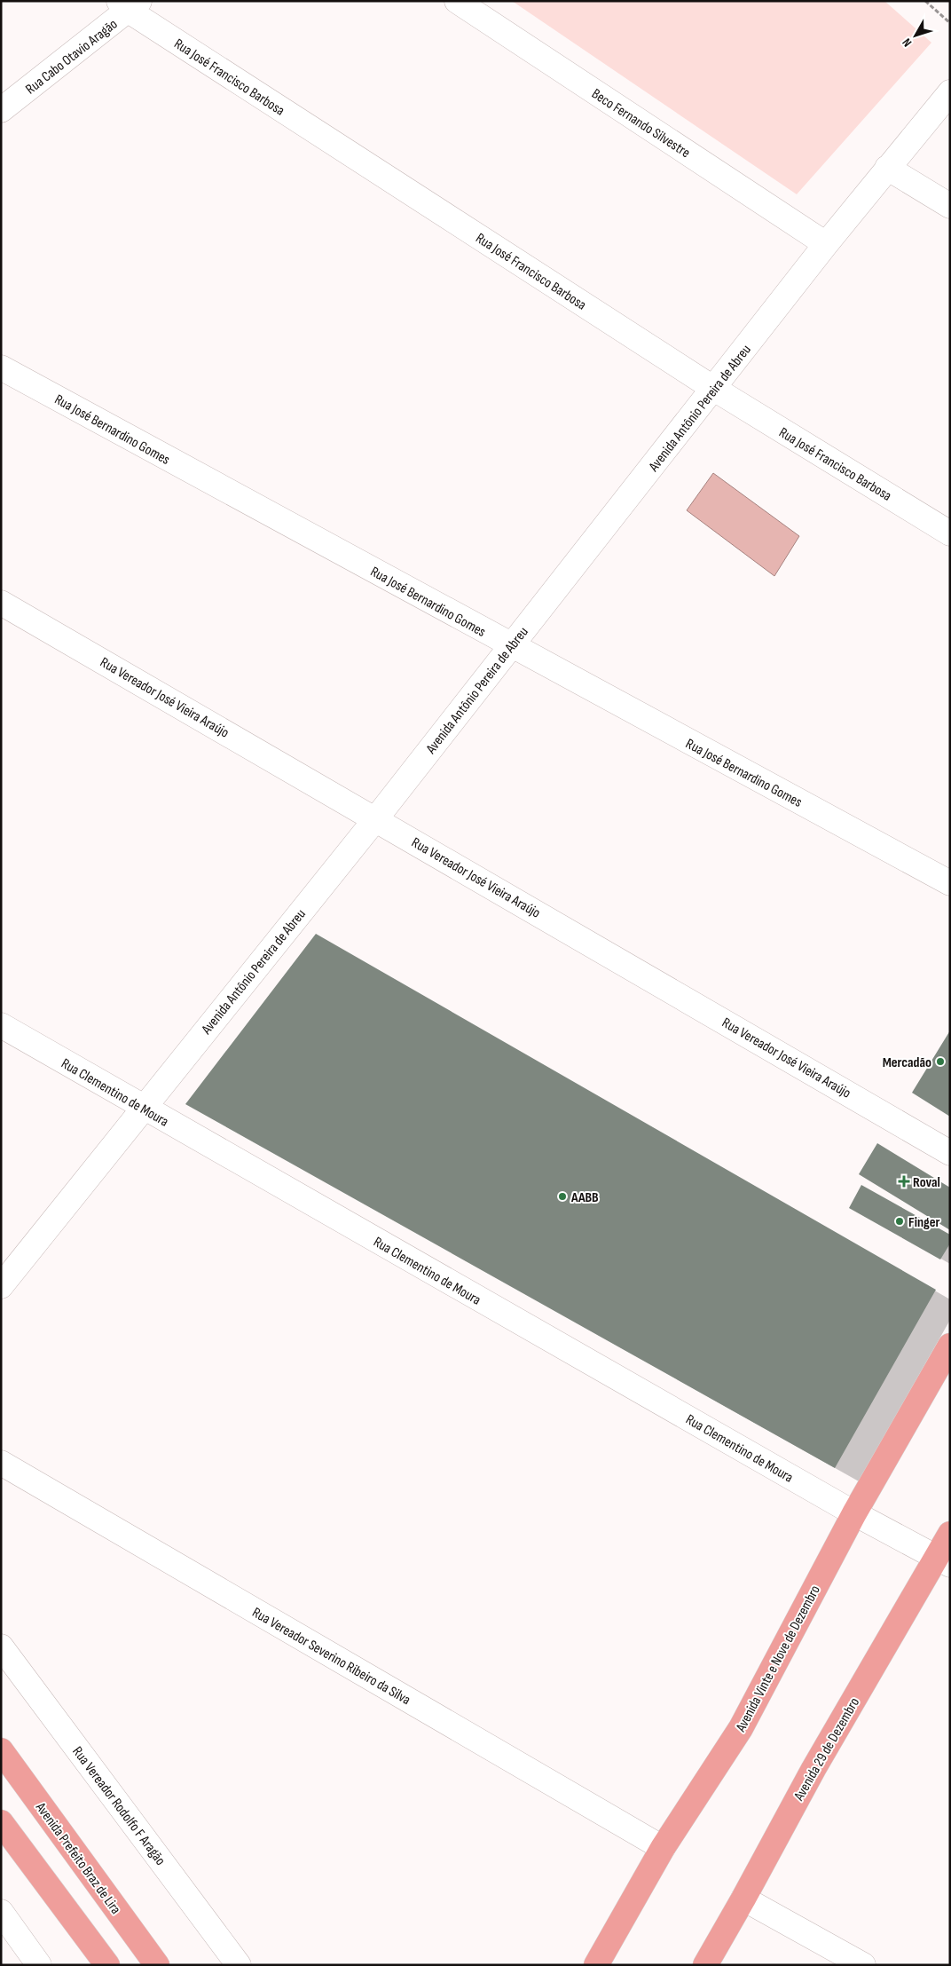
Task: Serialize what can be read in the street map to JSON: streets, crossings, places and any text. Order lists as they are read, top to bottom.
{
  "streets": {
    "main road": ["Avenida Vinte e Nove de Dezembro", "Avenida 29 de Dezembro", "Avenida Prefeito Braz de Lira"],
    "street": [
      "Rua Cabo Otavio Aragão",
      "Rua José Francisco Barbosa",
      "Beco Fernando Silvestre",
      "Avenida Antônio Pereira de Abreu",
      "Rua José Bernardino Gomes",
      "Rua Vereador José Vieira Araújo",
      "Rua Clementino de Moura",
      "Rua Vereador Severino Ribeiro da Silva",
      "Rua Vereador Rodolfo F Aragão"
    ]
  },
  "crossings": [
    ["Rua Cabo Otavio Aragão", "Rua José Francisco Barbosa"],
    ["Rua José Francisco Barbosa", "Avenida Antônio Pereira de Abreu"],
    ["Beco Fernando Silvestre", "Avenida Antônio Pereira de Abreu"],
    ["Avenida Antônio Pereira de Abreu", "Rua José Bernardino Gomes"],
    ["Avenida Antônio Pereira de Abreu", "Rua Vereador José Vieira Araújo"],
    ["Avenida Antônio Pereira de Abreu", "Rua Clementino de Moura"],
    ["Rua Clementino de Moura", "Avenida Vinte e Nove de Dezembro"],
    ["Rua Clementino de Moura", "Avenida 29 de Dezembro"],
    ["Rua Vereador Severino Ribeiro da Silva", "Avenida Vinte e Nove de Dezembro"]
  ],
  "places": {
    "other": ["Mercadão", "AABB", "Finger"],
    "health": ["Roval"]
  },
  "north": "bottom left"
}
